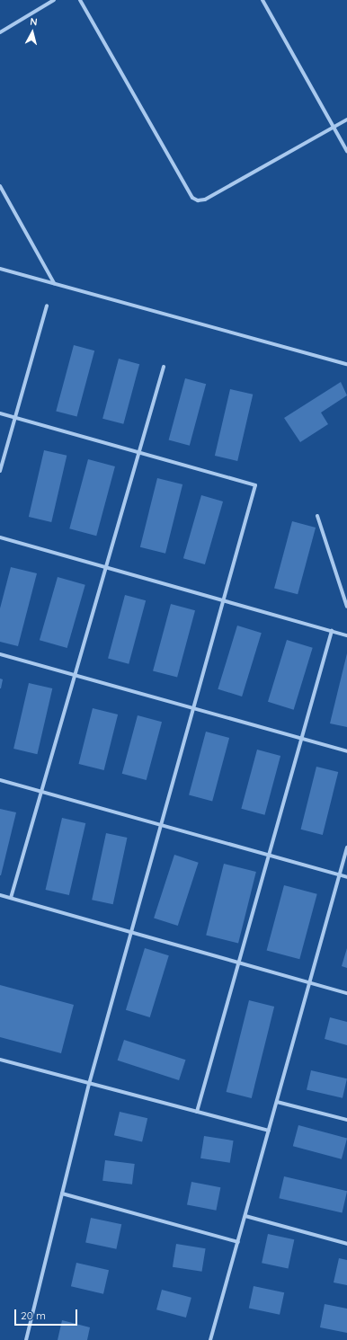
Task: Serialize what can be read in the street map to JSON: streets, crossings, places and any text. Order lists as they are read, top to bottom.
{
  "scale_bar": "20 m",
  "north": "top"
}
